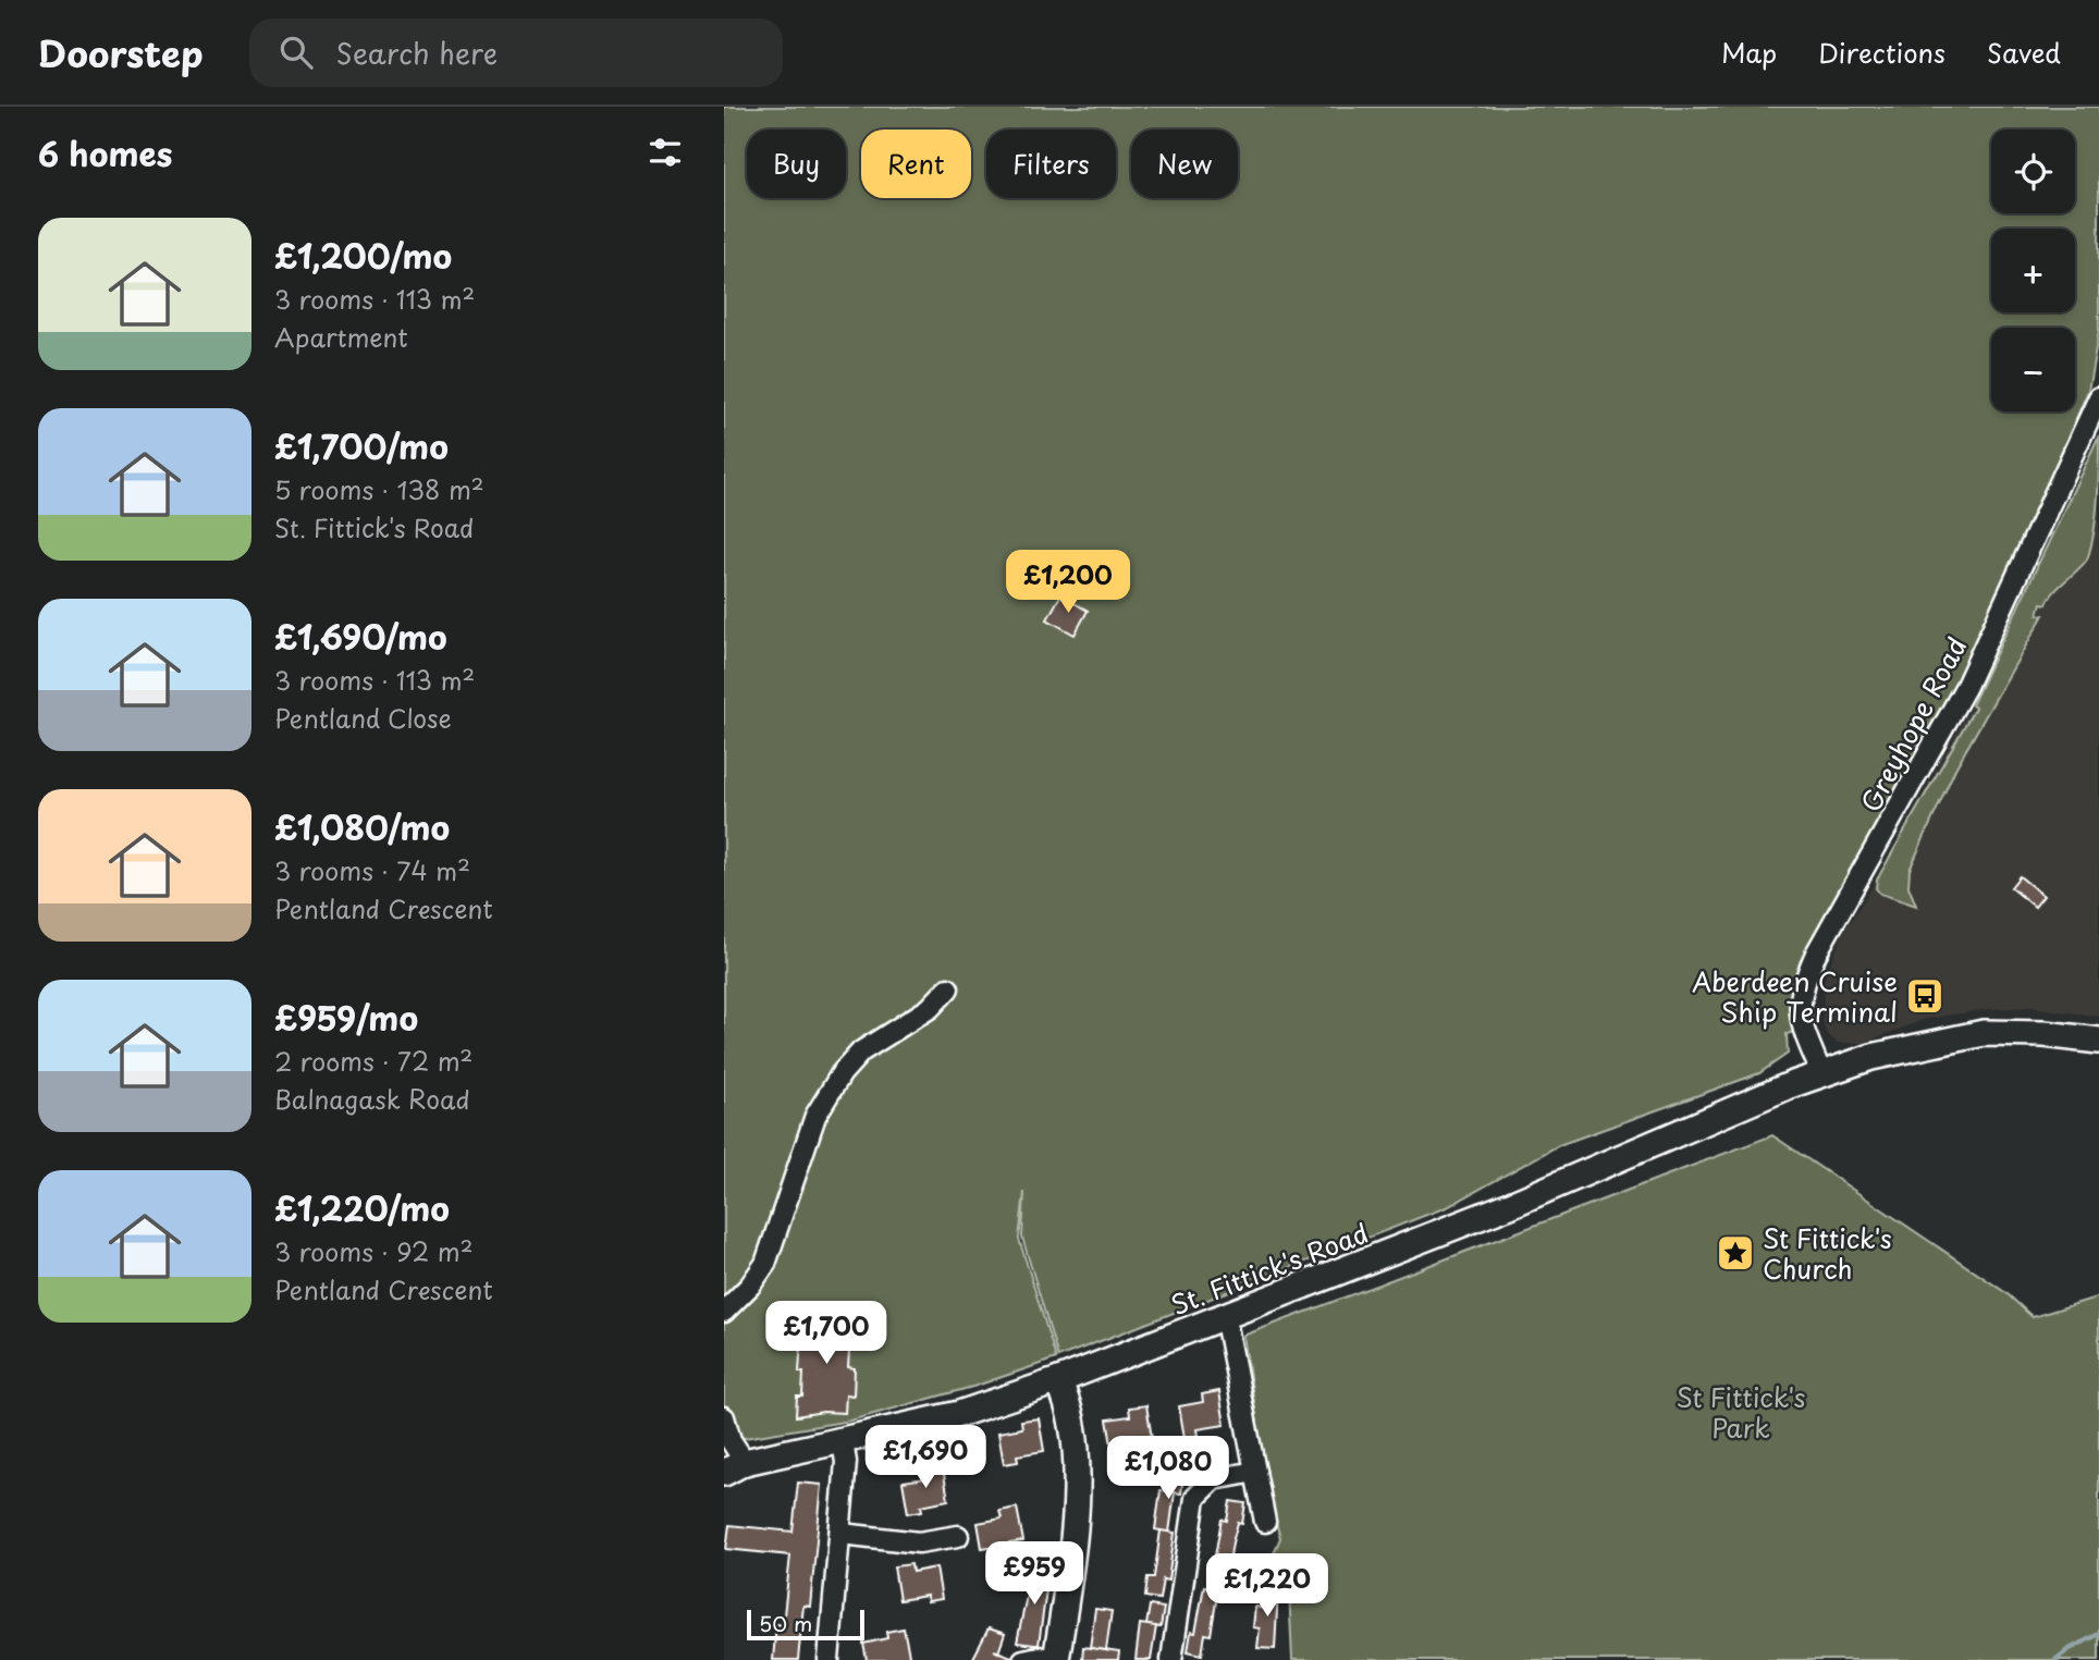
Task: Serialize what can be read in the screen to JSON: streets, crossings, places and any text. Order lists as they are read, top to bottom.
{
  "streets": {
    "street": ["Greyhope Road", "St. Fittick's Road"]
  },
  "crossings": [
    ["Greyhope Road", "St. Fittick's Road"]
  ],
  "parks": ["St Fittick's Park"],
  "places": {
    "bus stop": ["Aberdeen Cruise Ship Terminal"],
    "place": ["St Fittick's Church"]
  },
  "scale_bar": "50 m",
  "page": {
    "header": "Doorstep",
    "search": "Search here",
    "nav": ["Map", "Directions", "Saved"],
    "heading": "6 homes",
    "map_buttons": ["+", "−"],
    "chip": [
      "Buy",
      "Rent",
      "Filters",
      "New"
    ],
    "list": [
      {
        "name": "£1,200/mo",
        "note": "3 rooms · 113 m² · Apartment"
      },
      {
        "name": "£1,700/mo",
        "note": "5 rooms · 138 m² · St. Fittick's Road"
      },
      {
        "name": "£1,690/mo",
        "note": "3 rooms · 113 m² · Pentland Close"
      },
      {
        "name": "£1,080/mo",
        "note": "3 rooms · 74 m² · Pentland Crescent"
      },
      {
        "name": "£959/mo",
        "note": "2 rooms · 72 m² · Balnagask Road"
      },
      {
        "name": "£1,220/mo",
        "note": "3 rooms · 92 m² · Pentland Crescent"
      }
    ],
    "price": [
      "£1,200",
      "£1,700",
      "£1,690",
      "£1,080",
      "£959",
      "£1,220"
    ],
    "scale": "50 m"
  }
}
